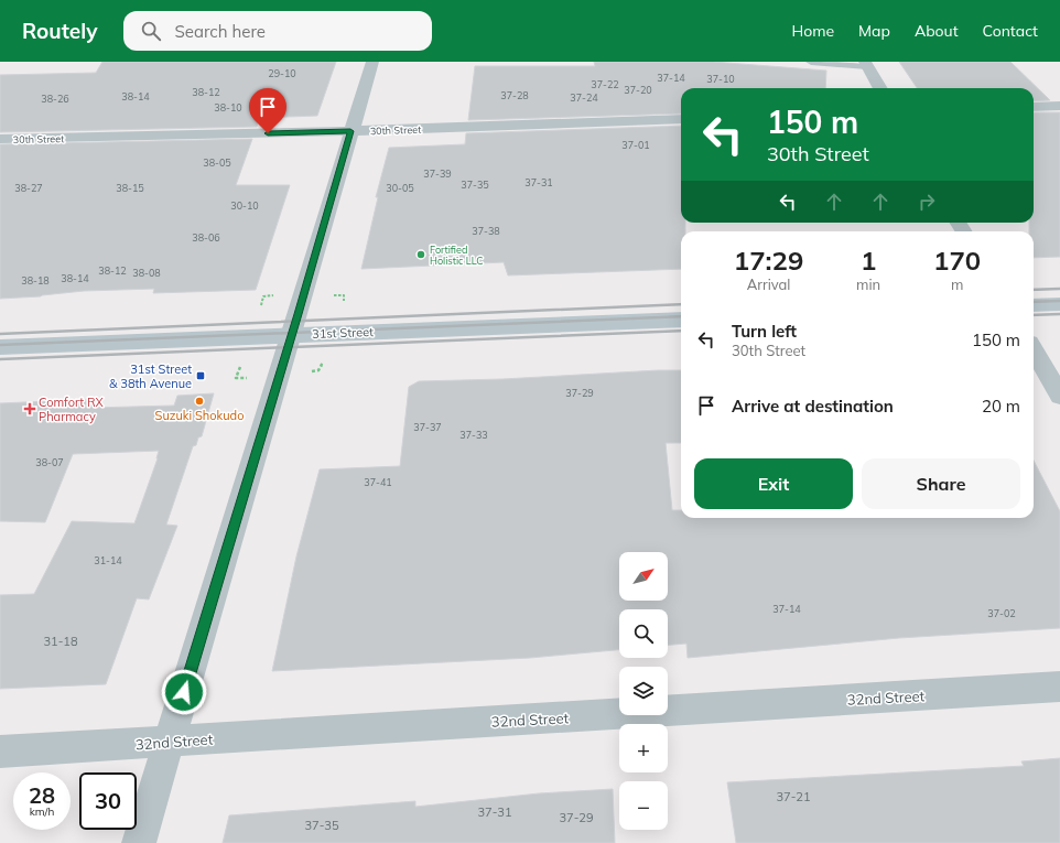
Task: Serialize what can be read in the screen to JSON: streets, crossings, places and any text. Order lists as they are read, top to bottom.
{
  "streets": {
    "main road": ["31st Street"],
    "street": ["30th Street", "32nd Street"]
  },
  "places": {
    "other": ["Fortified Holistic LLC", "Suzuki Shokudo"],
    "transit": ["31st Street & 38th Avenue"],
    "health": ["Comfort RX Pharmacy"]
  },
  "house_numbers": [
    "29-10",
    "37-14",
    "37-10",
    "37-22",
    "37-20",
    "38-12",
    "37-28",
    "38-14",
    "37-24",
    "38-26",
    "38-10",
    "37-01",
    "38-05",
    "37-39",
    "37-31",
    "37-35",
    "38-27",
    "38-15",
    "30-05",
    "30-10",
    "37-38",
    "38-06",
    "38-12",
    "38-08",
    "38-14",
    "38-18",
    "37-29",
    "37-37",
    "37-33",
    "38-07",
    "37-41",
    "31-14",
    "37-14",
    "37-02",
    "31-18",
    "37-21",
    "37-31",
    "37-29",
    "37-35"
  ],
  "north": "top right",
  "page": {
    "header": "Routely",
    "search": "Search here",
    "nav": [
      "Home",
      "Map",
      "About",
      "Contact"
    ],
    "turn": ["150 m", "30th Street"],
    "eta": [
      "17:29",
      "Arrival",
      "1",
      "min",
      "170",
      "m"
    ],
    "list": [
      {
        "name": "Turn left",
        "note": "30th Street",
        "value": "150 m"
      },
      {
        "name": "Arrive at destination",
        "value": "20 m"
      }
    ],
    "buttons": ["Exit", "Share"],
    "map_buttons": ["+", "−"],
    "speed": "28 km/h",
    "limit": "30"
  }
}
